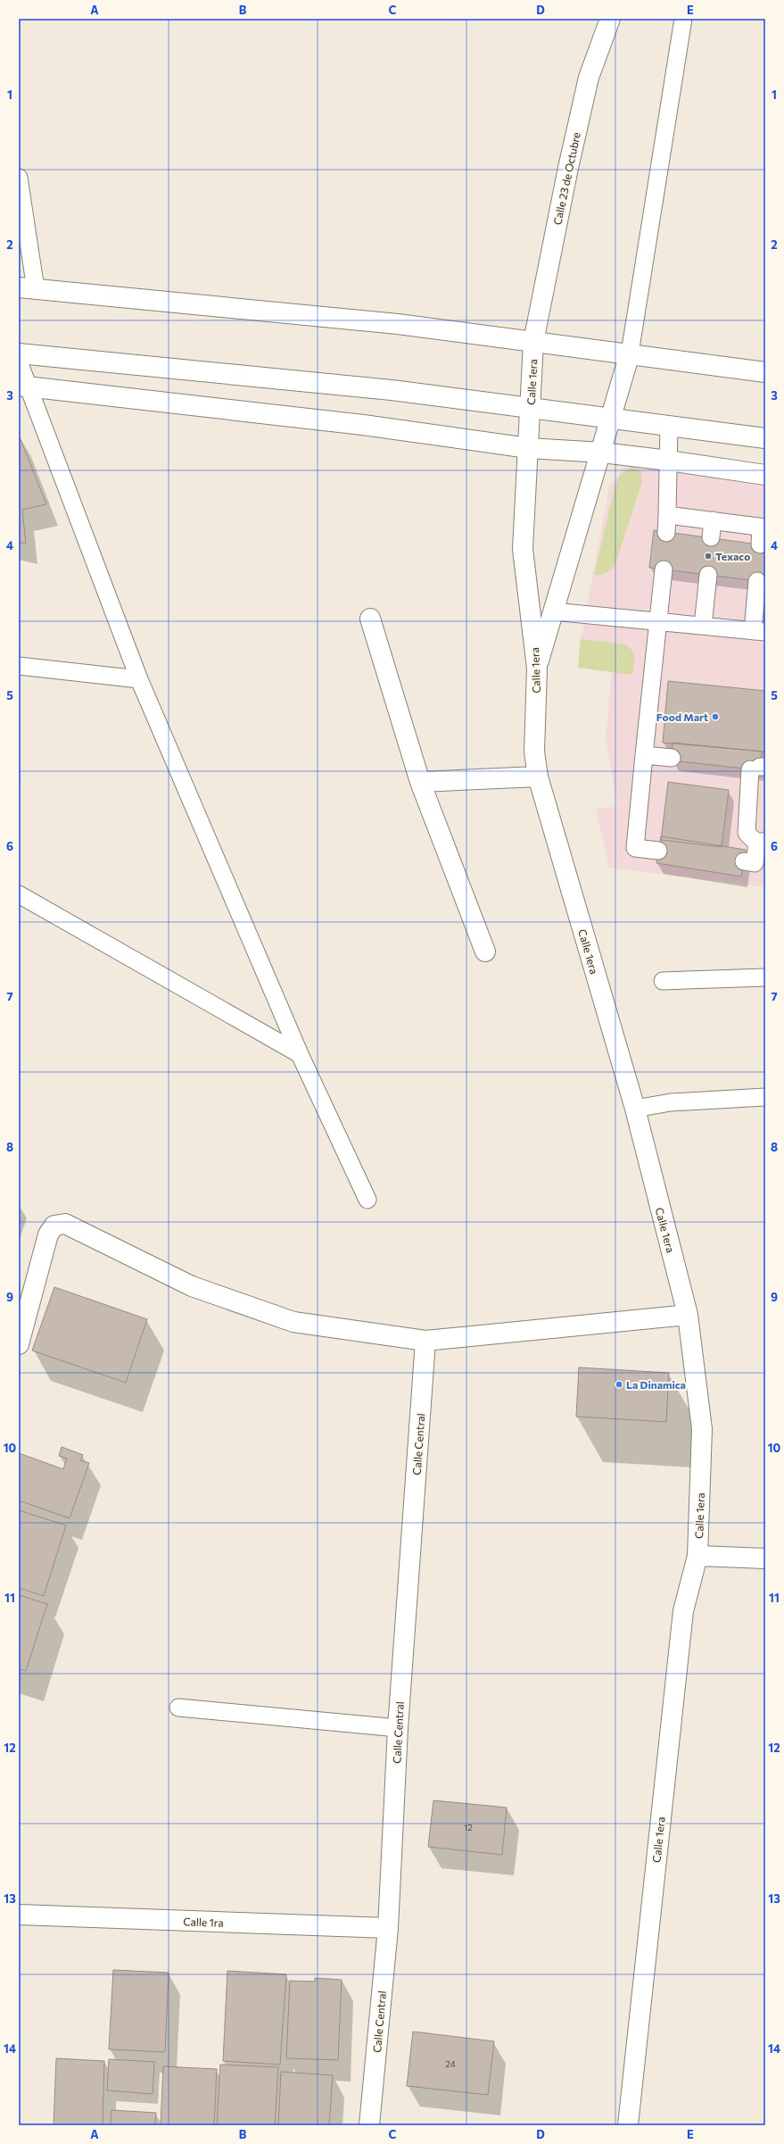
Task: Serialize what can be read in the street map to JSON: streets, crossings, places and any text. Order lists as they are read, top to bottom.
{
  "streets": {
    "street": [
      "Calle 23 de Octubre",
      "Calle 1era",
      "Calle Central",
      "Calle 1ra"
    ]
  },
  "crossings": [
    ["Calle 23 de Octubre", "Calle 1era"],
    ["Calle Central", "Calle 1ra"]
  ],
  "places": ["Texaco", "Food Mart", "La Dinamica"],
  "house_numbers": ["12", "24"],
  "grid": {
    "columns": [
      "A",
      "B",
      "C",
      "D",
      "E"
    ],
    "rows": [
      "1",
      "2",
      "3",
      "4",
      "5",
      "6",
      "7",
      "8",
      "9",
      "10",
      "11",
      "12",
      "13",
      "14"
    ]
  }
}
